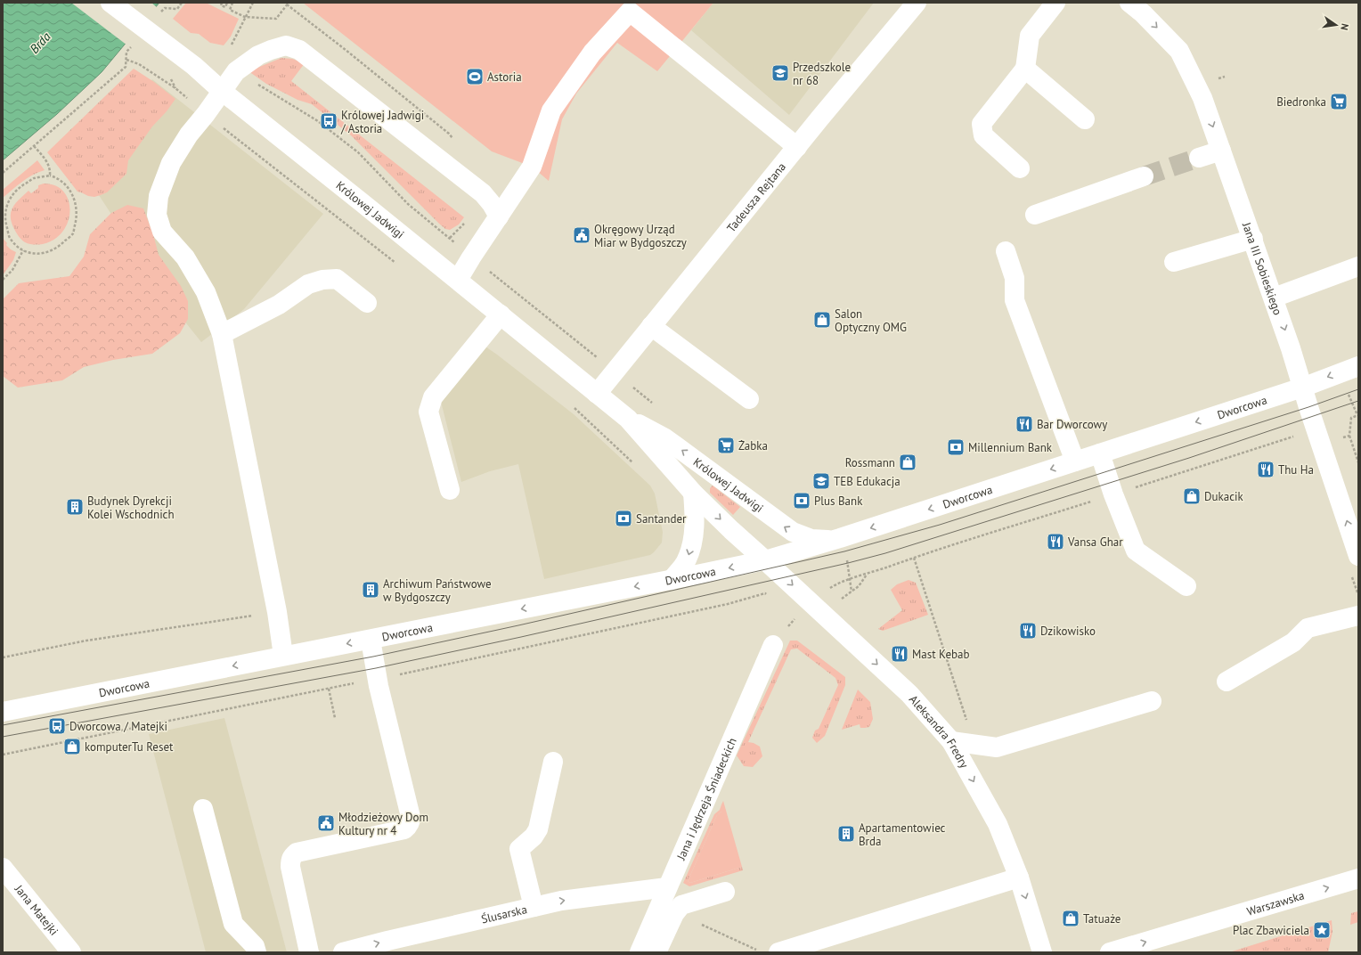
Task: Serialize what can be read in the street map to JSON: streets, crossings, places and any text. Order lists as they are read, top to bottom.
{
  "streets": {
    "street": [
      "Tadeusza Rejtana",
      "Królowej Jadwigi",
      "Jana III Sobieskiego",
      "Dworcowa",
      "Aleksandra Fredry",
      "Jana i Jędrzeja Śniadeckich",
      "Warszawska",
      "Jana Matejki",
      "Ślusarska"
    ]
  },
  "crossings": [
    ["Tadeusza Rejtana", "Królowej Jadwigi"],
    ["Królowej Jadwigi", "Dworcowa"],
    ["Królowej Jadwigi", "Aleksandra Fredry"],
    ["Jana III Sobieskiego", "Dworcowa"],
    ["Dworcowa", "Aleksandra Fredry"],
    ["Jana i Jędrzeja Śniadeckich", "Ślusarska"]
  ],
  "one_way": [
    "Dworcowa",
    "Aleksandra Fredry",
    "Warszawska",
    "Ślusarska"
  ],
  "water": ["Brda"],
  "places": {
    "school or university": ["Przedszkole nr 68", "TEB Edukacja"],
    "sports": ["Astoria"],
    "supermarket": ["Biedronka", "Żabka"],
    "bus stop": ["Królowej Jadwigi / Astoria", "Dworcowa / Matejki"],
    "public building": ["Okręgowy Urząd Miar w Bydgoszczy", "Młodzieżowy Dom Kultury nr 4"],
    "shop": [
      "Salon Optyczny OMG",
      "Rossmann",
      "Dukacik",
      "komputerTu Reset",
      "Tatuaże"
    ],
    "restaurant": [
      "Bar Dworcowy",
      "Thu Ha",
      "Vansa Ghar",
      "Dzikowisko",
      "Mast Kebab"
    ],
    "bank": ["Millennium Bank", "Plus Bank", "Santander"],
    "building": ["Budynek Dyrekcji Kolei Wschodnich", "Archiwum Państwowe w Bydgoszczy", "Apartamentowiec Brda"],
    "place": ["Plac Zbawiciela"]
  },
  "north": "right"
}
